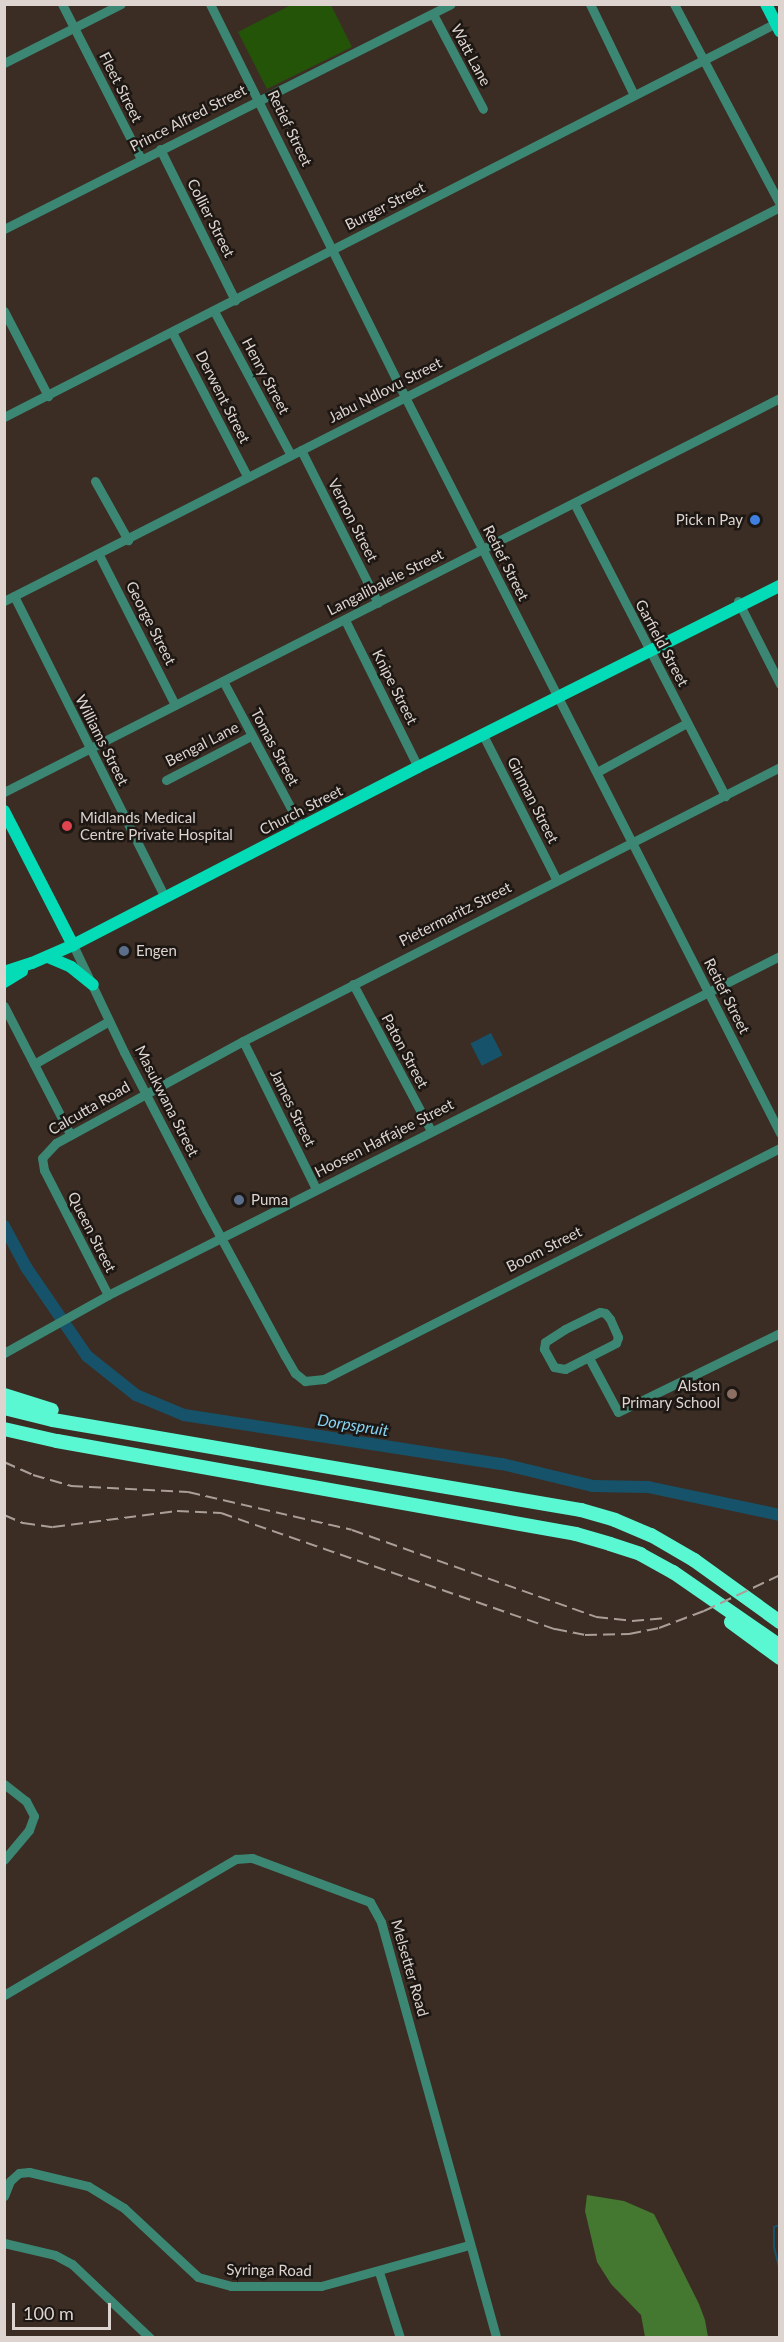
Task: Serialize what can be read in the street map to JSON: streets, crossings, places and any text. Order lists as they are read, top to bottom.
{
  "streets": {
    "main road": ["Church Street", "Masukwana Street"],
    "street": [
      "Watt Lane",
      "Fleet Street",
      "Prince Alfred Street",
      "Retief Street",
      "Burger Street",
      "Collier Street",
      "Henry Street",
      "Jabu Ndlovu Street",
      "Derwent Street",
      "Vernon Street",
      "Langalibalele Street",
      "George Street",
      "Garfield Street",
      "Knipe Street",
      "Williams Street",
      "Bengal Lane",
      "Tomas Street",
      "Ginman Street",
      "Pietermaritz Street",
      "Paton Street",
      "Calcutta Road",
      "James Street",
      "Hoosen Haffajee Street",
      "Queen Street",
      "Boom Street",
      "Melsetter Road",
      "Syringa Road"
    ]
  },
  "crossings": [
    ["Watt Lane", "Prince Alfred Street"],
    ["Fleet Street", "Prince Alfred Street"],
    ["Prince Alfred Street", "Retief Street"],
    ["Prince Alfred Street", "Collier Street"],
    ["Retief Street", "Burger Street"],
    ["Retief Street", "Jabu Ndlovu Street"],
    ["Retief Street", "Langalibalele Street"],
    ["Retief Street", "Church Street"],
    ["Retief Street", "Pietermaritz Street"],
    ["Retief Street", "Hoosen Haffajee Street"],
    ["Burger Street", "Collier Street"],
    ["Burger Street", "Henry Street"],
    ["Burger Street", "Derwent Street"],
    ["Henry Street", "Jabu Ndlovu Street"],
    ["Jabu Ndlovu Street", "Derwent Street"],
    ["Jabu Ndlovu Street", "Vernon Street"],
    ["Jabu Ndlovu Street", "George Street"],
    ["Jabu Ndlovu Street", "Williams Street"],
    ["Vernon Street", "Langalibalele Street"],
    ["Langalibalele Street", "George Street"],
    ["Langalibalele Street", "Garfield Street"],
    ["Langalibalele Street", "Knipe Street"],
    ["Langalibalele Street", "Williams Street"],
    ["Langalibalele Street", "Tomas Street"],
    ["Garfield Street", "Church Street"],
    ["Garfield Street", "Pietermaritz Street"],
    ["Knipe Street", "Church Street"],
    ["Williams Street", "Church Street"],
    ["Bengal Lane", "Tomas Street"],
    ["Tomas Street", "Church Street"],
    ["Ginman Street", "Church Street"],
    ["Ginman Street", "Pietermaritz Street"],
    ["Church Street", "Masukwana Street"],
    ["Pietermaritz Street", "Paton Street"],
    ["Pietermaritz Street", "Masukwana Street"],
    ["Pietermaritz Street", "Calcutta Road"],
    ["Pietermaritz Street", "James Street"],
    ["Paton Street", "Hoosen Haffajee Street"],
    ["Masukwana Street", "Calcutta Road"],
    ["Masukwana Street", "Hoosen Haffajee Street"],
    ["Masukwana Street", "Boom Street"],
    ["Calcutta Road", "Queen Street"],
    ["James Street", "Hoosen Haffajee Street"],
    ["Hoosen Haffajee Street", "Queen Street"],
    ["Melsetter Road", "Syringa Road"]
  ],
  "water": ["Dorpspruit"],
  "places": [
    "Pick n Pay",
    "Midlands Medical Centre Private Hospital",
    "Engen",
    "Puma",
    "Alston Primary School"
  ],
  "scale_bar": "100 m"
}
